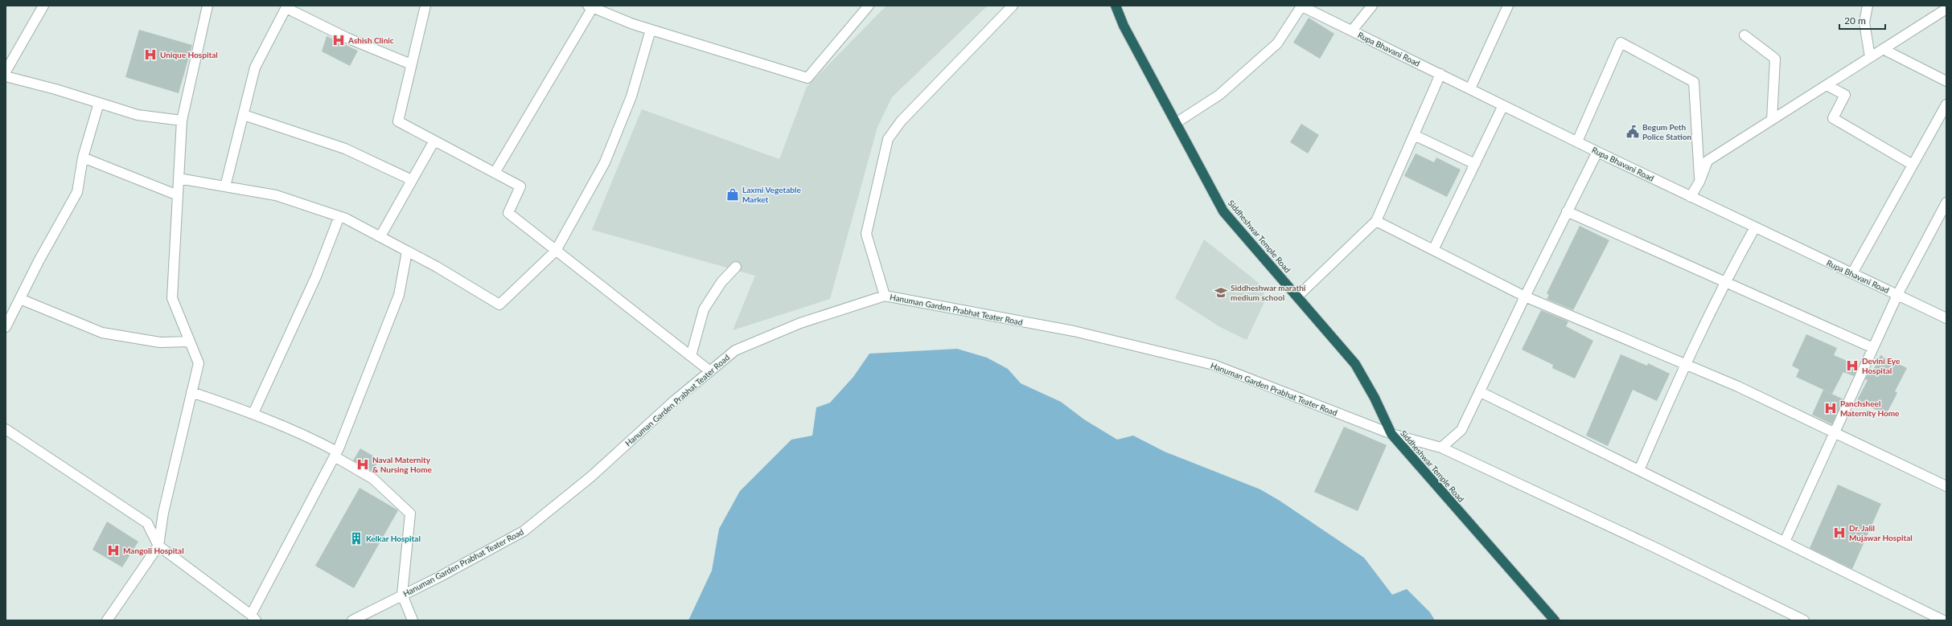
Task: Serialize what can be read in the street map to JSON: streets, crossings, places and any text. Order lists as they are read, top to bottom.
{
  "streets": {
    "highway": ["Siddheshwar Temple Road"],
    "street": ["Rupa Bhavani Road", "Hanuman Garden Prabhat Teater Road"]
  },
  "crossings": [
    ["Siddheshwar Temple Road", "Hanuman Garden Prabhat Teater Road"]
  ],
  "places": {
    "hospital": [
      "Ashish Clinic",
      "Unique Hospital",
      "Devini Eye Hospital",
      "Panchsheel Maternity Home",
      "Naval Maternity & Nursing Home",
      "Dr. Jalil Mujawar Hospital",
      "Mangoli Hospital"
    ],
    "public building": ["Begum Peth Police Station"],
    "shop": ["Laxmi Vegetable Market"],
    "school or university": ["Siddheshwar marathi medium school"],
    "building": ["Kelkar Hospital"]
  },
  "scale_bar": "20 m"
}
